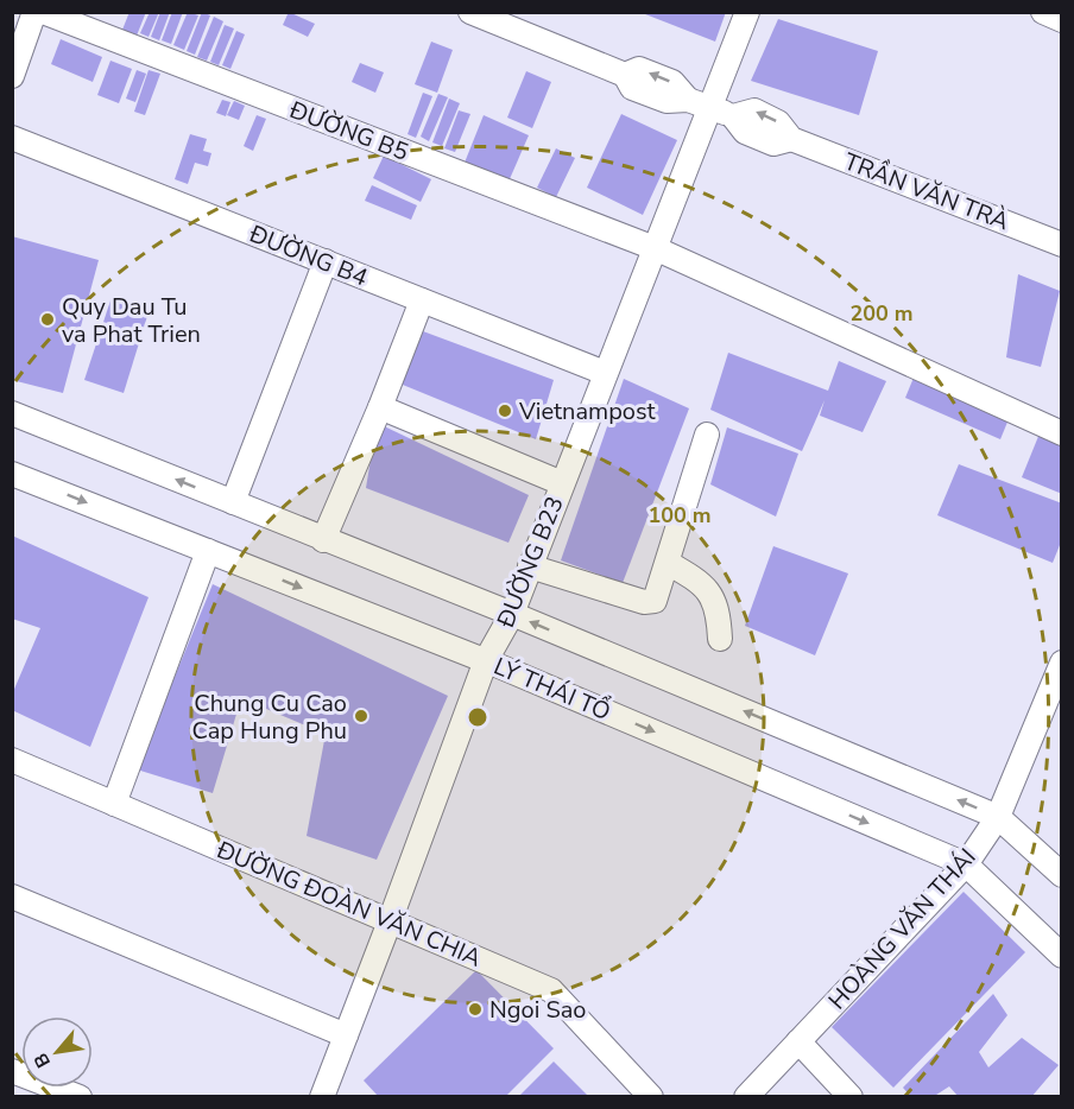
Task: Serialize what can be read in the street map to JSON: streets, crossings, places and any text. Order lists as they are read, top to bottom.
{
  "streets": {
    "street": [
      "ĐƯỜNG B5",
      "TRẦN VĂN TRÀ",
      "ĐƯỜNG B4",
      "ĐƯỜNG B23",
      "LÝ THÁI TỔ",
      "ĐƯỜNG ĐOÀN VĂN CHIA",
      "HOÀNG VĂN THÁI"
    ]
  },
  "crossings": [
    ["ĐƯỜNG B5", "ĐƯỜNG B23"],
    ["TRẦN VĂN TRÀ", "ĐƯỜNG B23"],
    ["ĐƯỜNG B4", "ĐƯỜNG B23"],
    ["ĐƯỜNG B23", "LÝ THÁI TỔ"],
    ["ĐƯỜNG B23", "ĐƯỜNG ĐOÀN VĂN CHIA"],
    ["LÝ THÁI TỔ", "HOÀNG VĂN THÁI"]
  ],
  "places": [
    "Quy Dau Tu va Phat Trien",
    "Vietnampost",
    "Chung Cu Cao Cap Hung Phu",
    "Ngoi Sao"
  ],
  "north": "bottom left",
  "rings": ["200 m", "100 m"]
}
